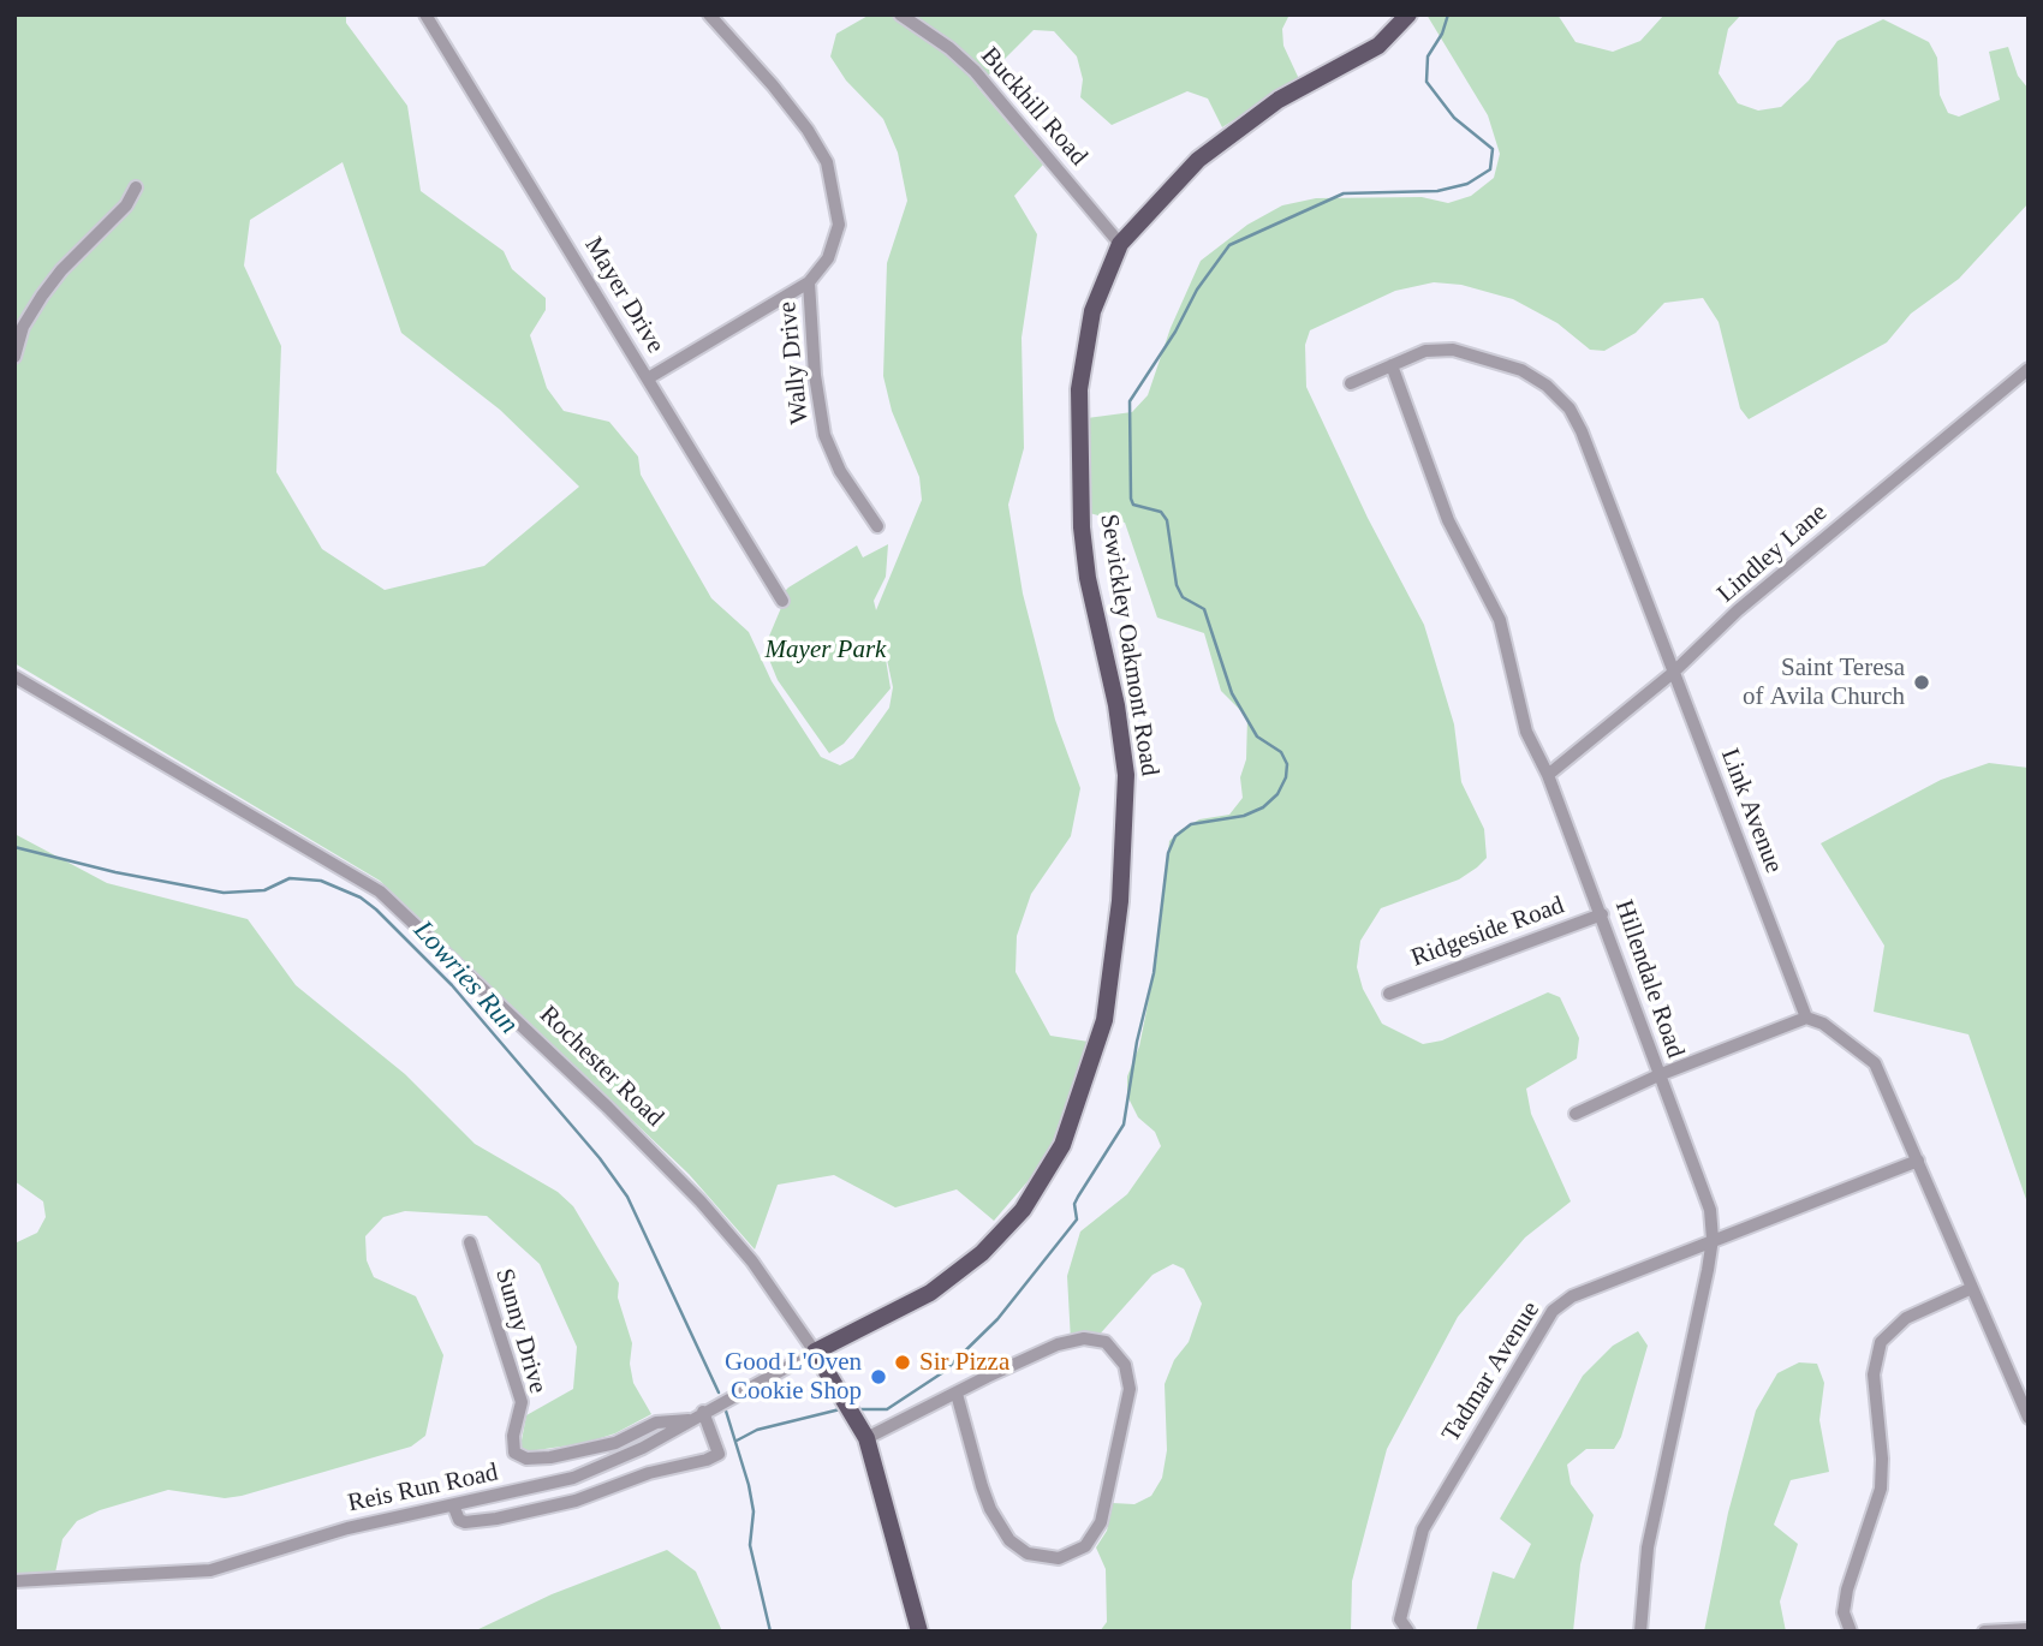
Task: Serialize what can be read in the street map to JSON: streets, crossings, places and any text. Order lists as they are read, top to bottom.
{
  "streets": {
    "main road": ["Sewickley Oakmont Road", "Rochester Road"],
    "street": [
      "Buckhill Road",
      "Mayer Drive",
      "Wally Drive",
      "Lindley Lane",
      "Link Avenue",
      "Ridgeside Road",
      "Hillendale Road",
      "Sunny Drive",
      "Tadmar Avenue",
      "Reis Run Road"
    ]
  },
  "crossings": [
    ["Buckhill Road", "Sewickley Oakmont Road"],
    ["Lindley Lane", "Link Avenue"],
    ["Lindley Lane", "Hillendale Road"],
    ["Sewickley Oakmont Road", "Rochester Road"],
    ["Sewickley Oakmont Road", "Reis Run Road"],
    ["Link Avenue", "Hillendale Road"],
    ["Ridgeside Road", "Hillendale Road"],
    ["Hillendale Road", "Tadmar Avenue"],
    ["Rochester Road", "Reis Run Road"],
    ["Sunny Drive", "Reis Run Road"]
  ],
  "water": ["Lowries Run"],
  "parks": ["Mayer Park"],
  "places": ["Saint Teresa of Avila Church", "Sir Pizza", "Good L'Oven Cookie Shop"]
}
